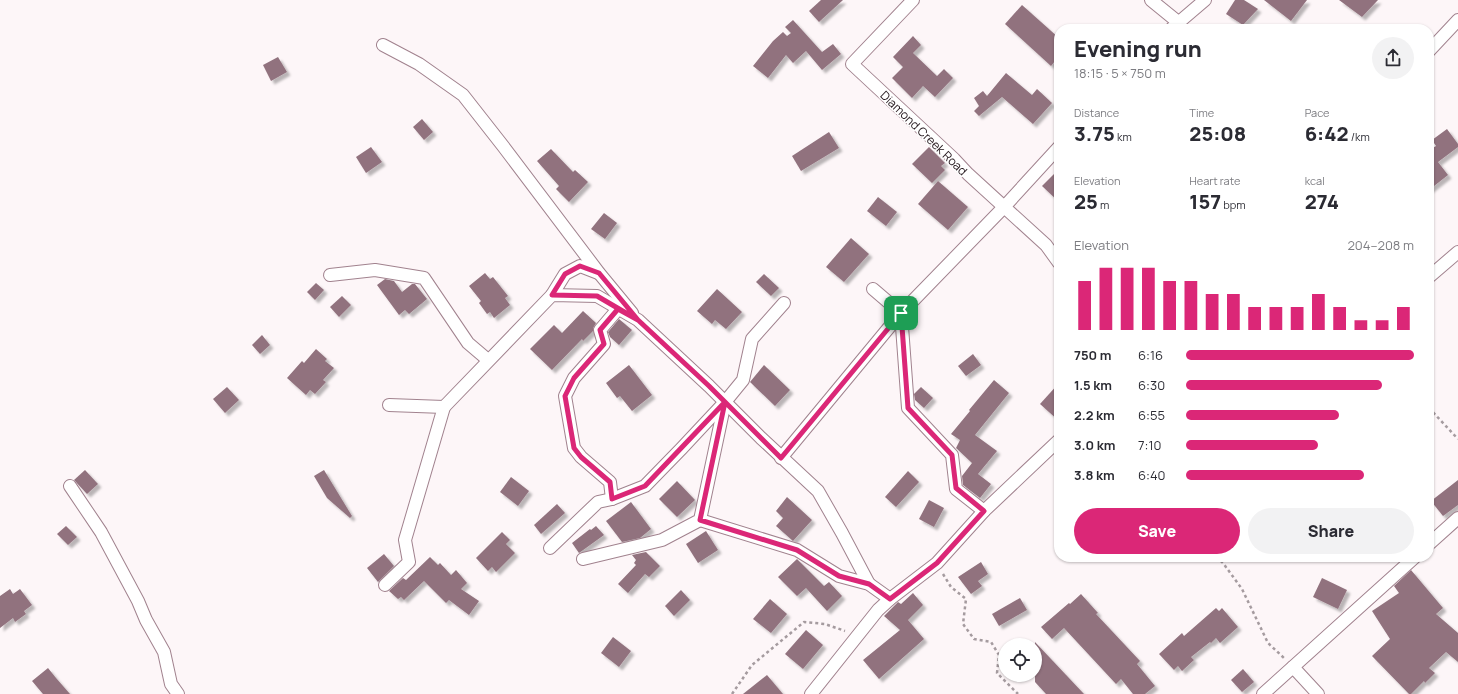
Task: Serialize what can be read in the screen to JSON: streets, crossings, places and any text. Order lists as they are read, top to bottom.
{
  "streets": {
    "street": ["Diamond Creek Road"]
  },
  "page": {
    "heading": ["Evening run", "18:15 · 5 × 750 m"],
    "stats": [
      ["Distance", "3.75 km"],
      ["Time", "25:08"],
      ["Pace", "6:42 /km"],
      ["Elevation", "25 m"],
      ["Heart rate", "157 bpm"],
      ["kcal", "274"]
    ],
    "chart": ["Elevation", "204–208 m"],
    "list": [
      {
        "name": "750 m",
        "note": "6:16"
      },
      {
        "name": "1.5 km",
        "note": "6:30"
      },
      {
        "name": "2.2 km",
        "note": "6:55"
      },
      {
        "name": "3.0 km",
        "note": "7:10"
      },
      {
        "name": "3.8 km",
        "note": "6:40"
      }
    ],
    "buttons": ["Save", "Share"]
  }
}
